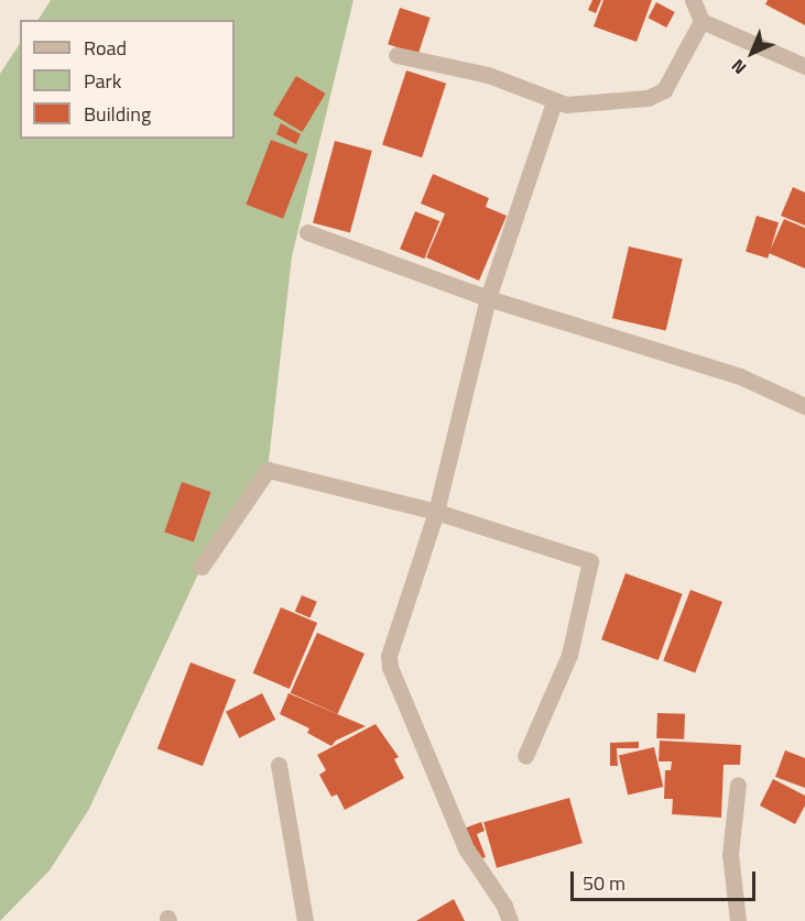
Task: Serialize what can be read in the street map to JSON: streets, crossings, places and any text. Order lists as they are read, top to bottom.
{
  "legend": ["Road", "Park", "Building"],
  "scale_bar": "50 m",
  "north": "bottom left"
}
